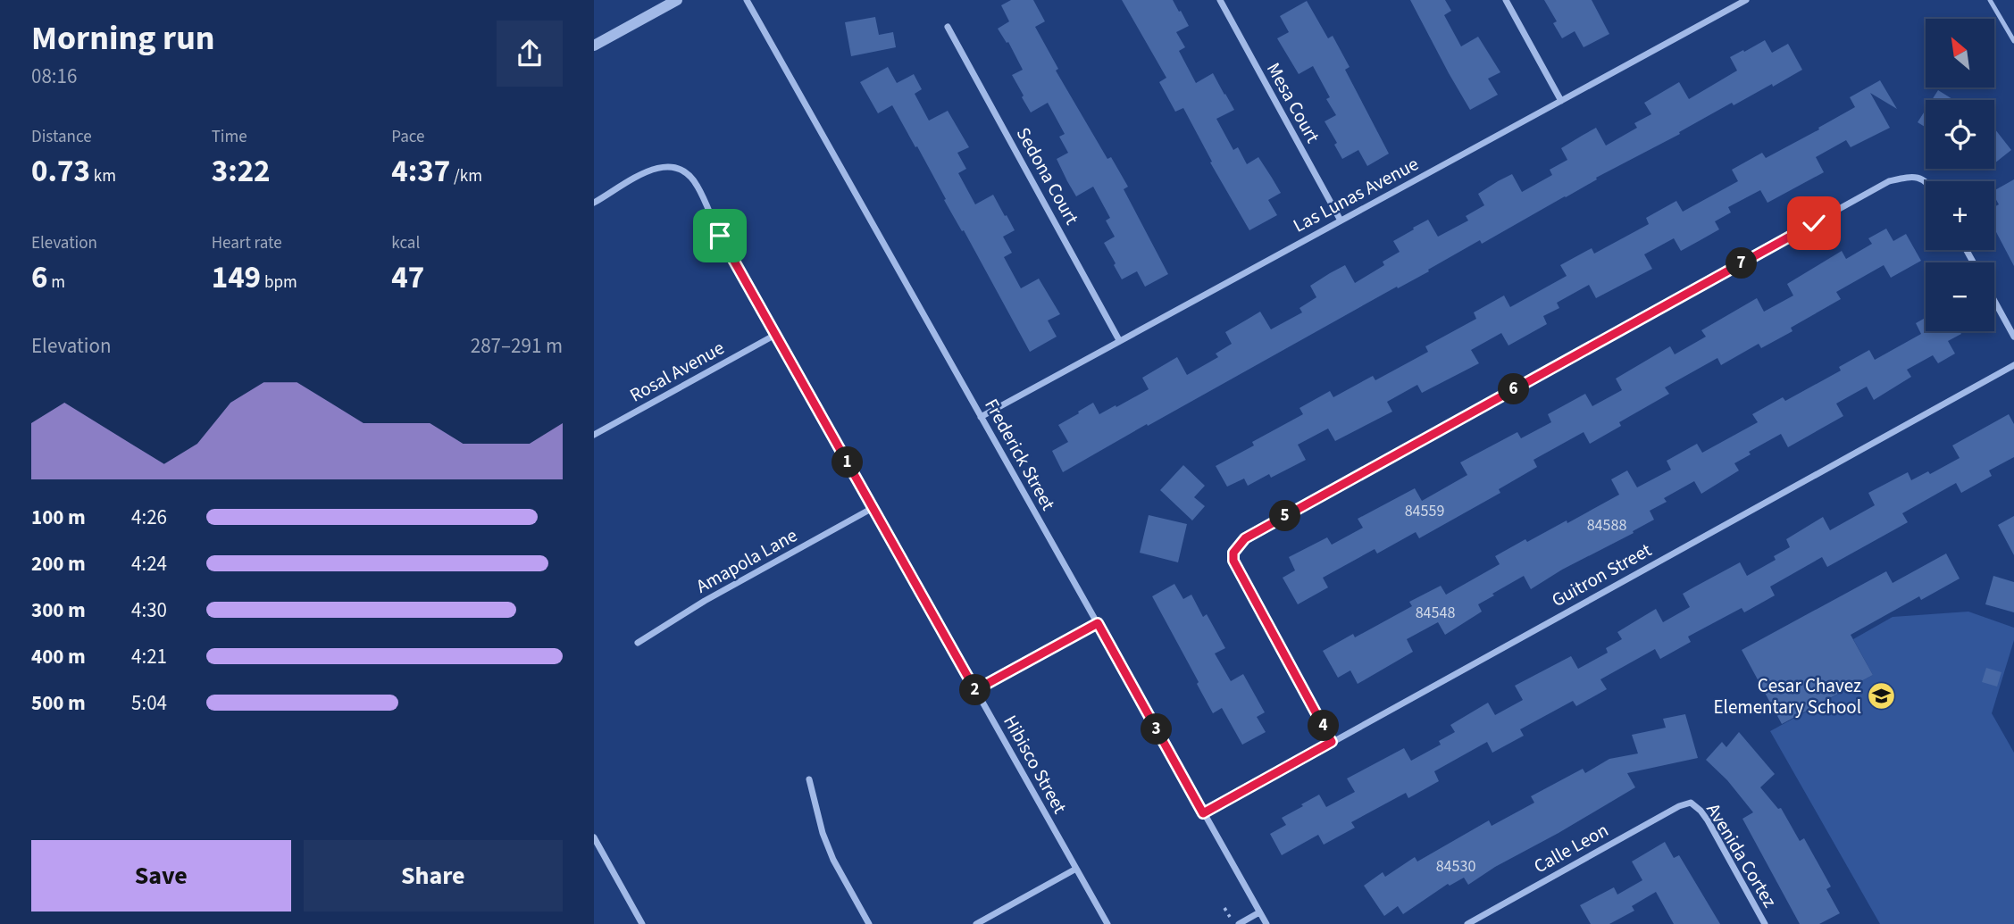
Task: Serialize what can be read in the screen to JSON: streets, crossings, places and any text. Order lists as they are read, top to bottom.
{
  "streets": {
    "street": [
      "Mesa Court",
      "Sedona Court",
      "Las Lunas Avenue",
      "Rosal Avenue",
      "Frederick Street",
      "Amapola Lane",
      "Guitron Street",
      "Hibisco Street",
      "Calle Leon",
      "Avenida Cortez"
    ]
  },
  "crossings": [
    ["Mesa Court", "Las Lunas Avenue"],
    ["Sedona Court", "Las Lunas Avenue"],
    ["Las Lunas Avenue", "Frederick Street"],
    ["Rosal Avenue", "Hibisco Street"],
    ["Frederick Street", "Guitron Street"],
    ["Amapola Lane", "Hibisco Street"],
    ["Calle Leon", "Avenida Cortez"]
  ],
  "places": {
    "school or university": ["Cesar Chavez Elementary School"]
  },
  "house_numbers": [
    "84559",
    "84588",
    "84548",
    "84530"
  ],
  "north": "top left",
  "page": {
    "heading": ["Morning run", "08:16"],
    "map_buttons": ["+", "−"],
    "stats": [
      ["Distance", "0.73 km"],
      ["Time", "3:22"],
      ["Pace", "4:37 /km"],
      ["Elevation", "6 m"],
      ["Heart rate", "149 bpm"],
      ["kcal", "47"]
    ],
    "pins": [
      "7",
      "6",
      "1",
      "5",
      "2",
      "4",
      "3"
    ],
    "chart": ["Elevation", "287–291 m"],
    "list": [
      {
        "name": "100 m",
        "note": "4:26"
      },
      {
        "name": "200 m",
        "note": "4:24"
      },
      {
        "name": "300 m",
        "note": "4:30"
      },
      {
        "name": "400 m",
        "note": "4:21"
      },
      {
        "name": "500 m",
        "note": "5:04"
      }
    ],
    "buttons": ["Save", "Share"]
  }
}
